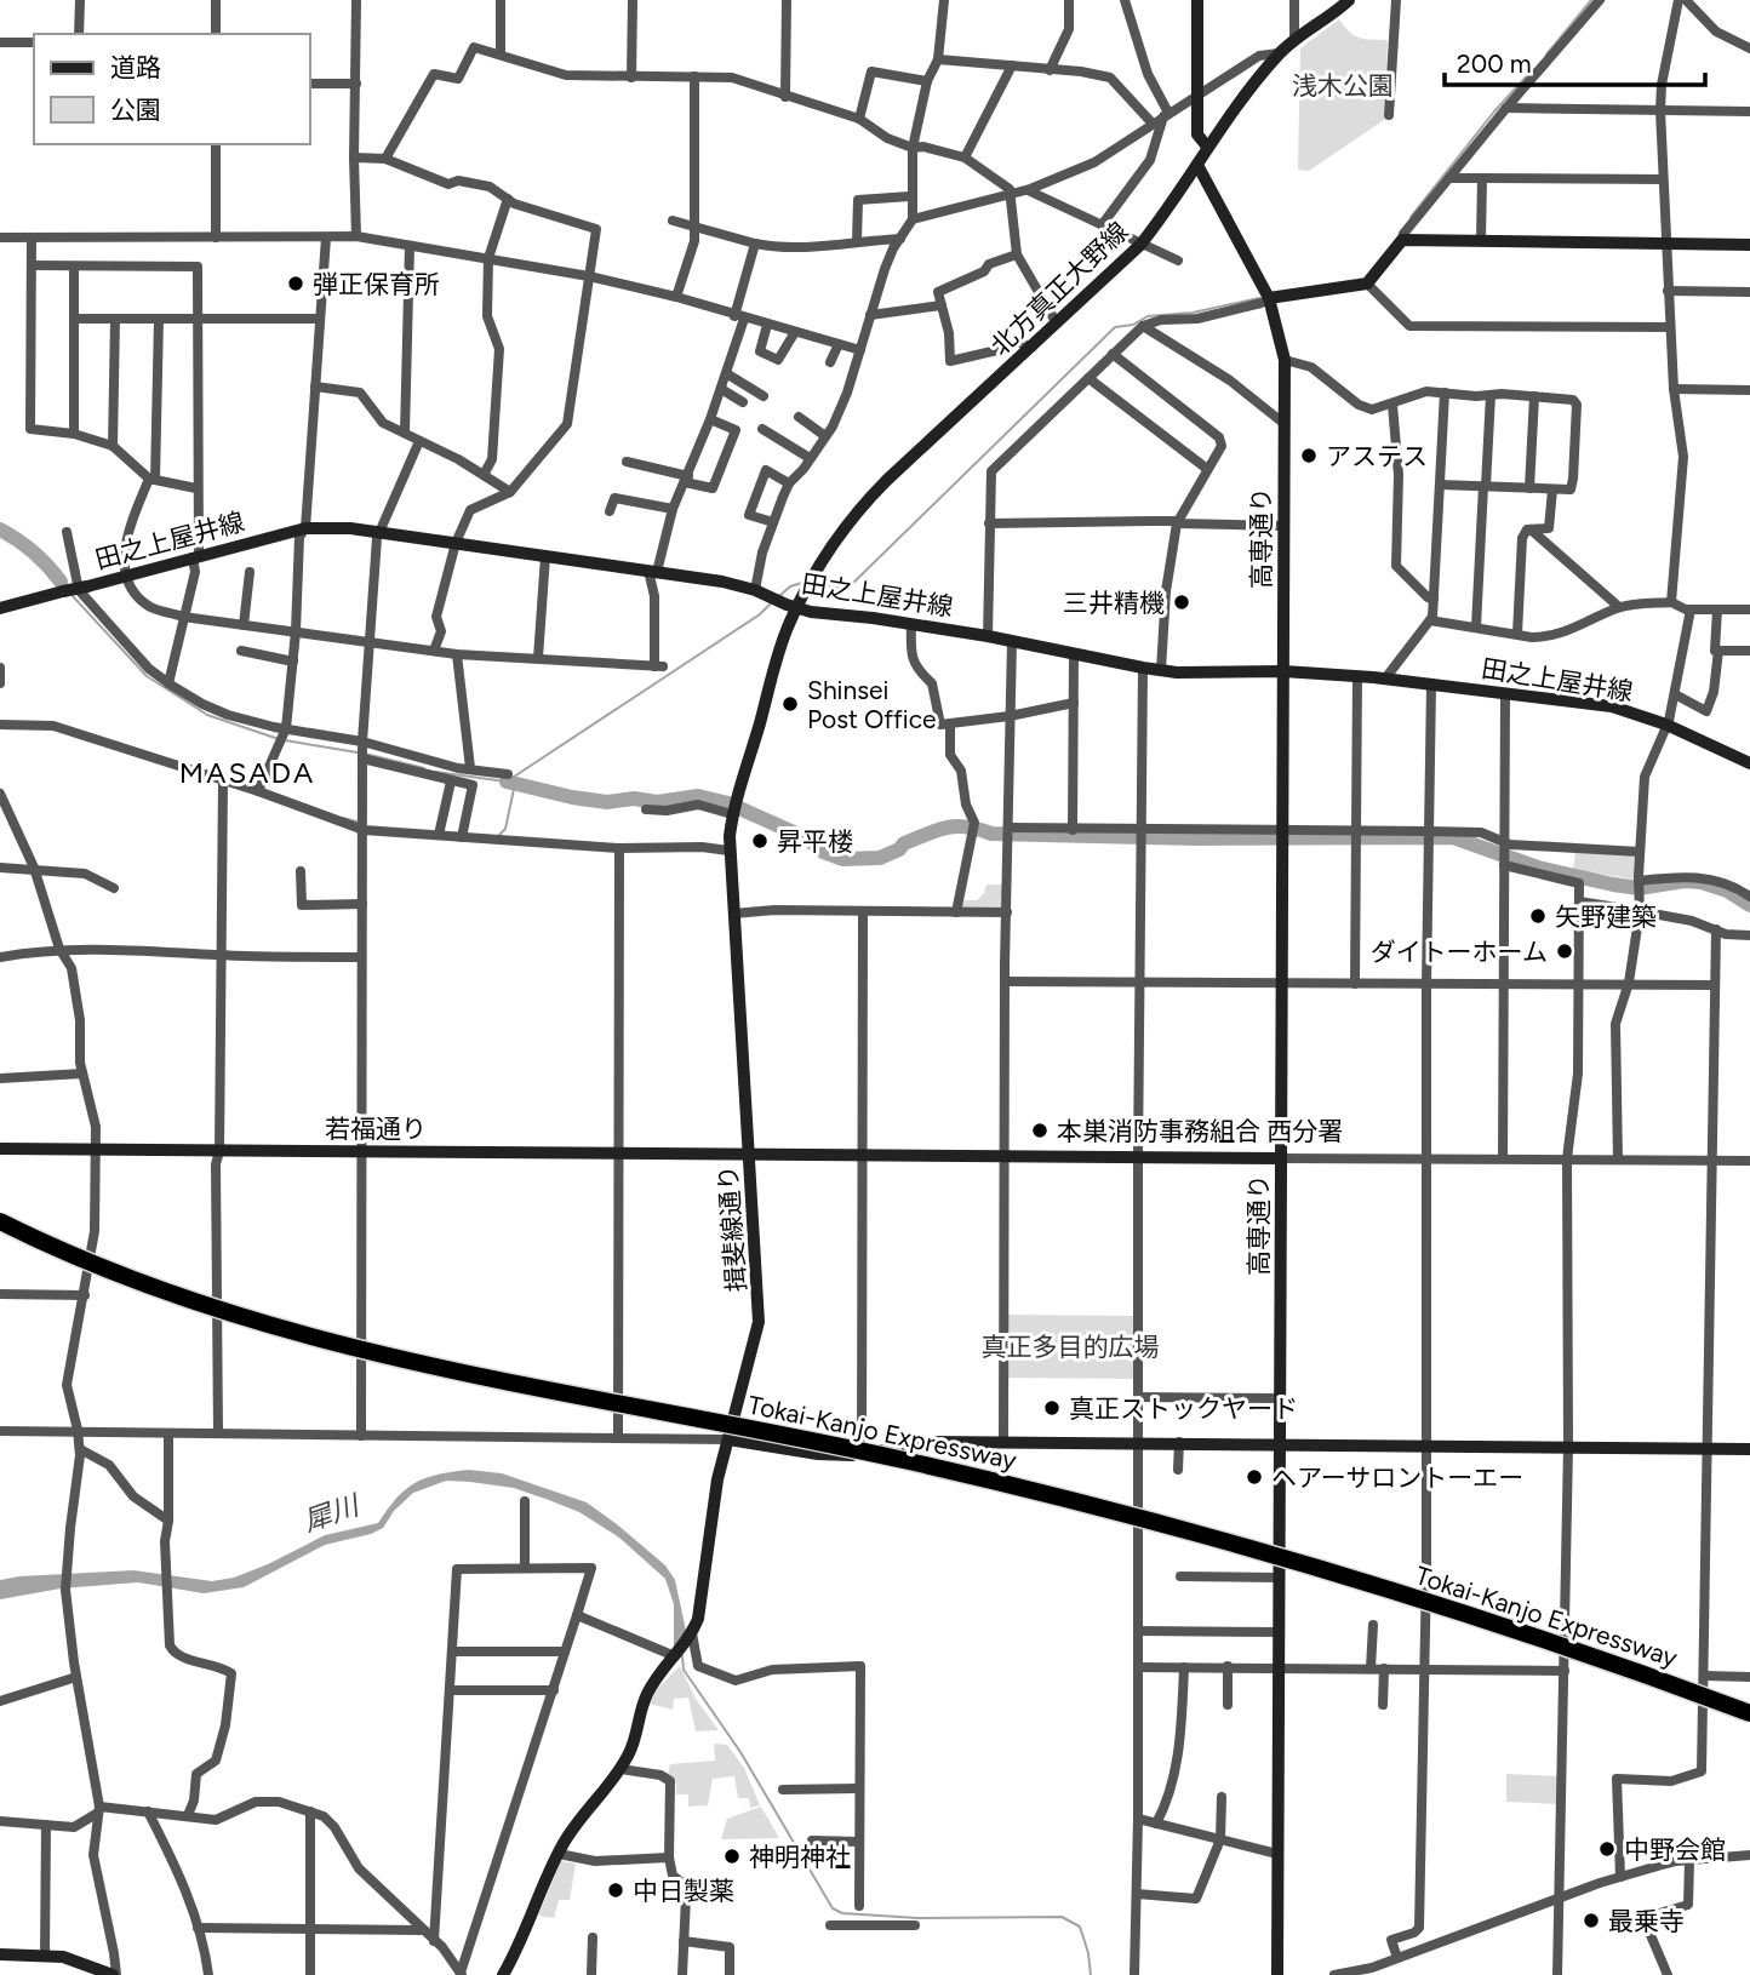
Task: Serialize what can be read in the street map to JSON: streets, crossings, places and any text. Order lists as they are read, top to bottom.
{
  "streets": {
    "highway": ["Tokai-Kanjo Expressway"],
    "street": [
      "北方真正大野線",
      "高専通り",
      "田之上屋井線",
      "若福通り",
      "揖斐線通り"
    ]
  },
  "crossings": [
    ["北方真正大野線", "高専通り"],
    ["北方真正大野線", "田之上屋井線"],
    ["北方真正大野線", "揖斐線通り"],
    ["高専通り", "田之上屋井線"],
    ["高専通り", "若福通り"],
    ["田之上屋井線", "揖斐線通り"],
    ["若福通り", "揖斐線通り"]
  ],
  "districts": ["MASADA"],
  "water": ["犀川"],
  "parks": ["浅木公園", "真正多目的広場"],
  "places": [
    "弾正保育所",
    "アステス",
    "三井精機",
    "Shinsei Post Office",
    "昇平楼",
    "矢野建築",
    "ダイトーホーム",
    "本巣消防事務組合 西分署",
    "真正ストックヤード",
    "ヘアーサロントーエー",
    "中野会館",
    "神明神社",
    "中日製薬",
    "最乗寺"
  ],
  "legend": ["道路", "公園"],
  "scale_bar": "200 m"
}
